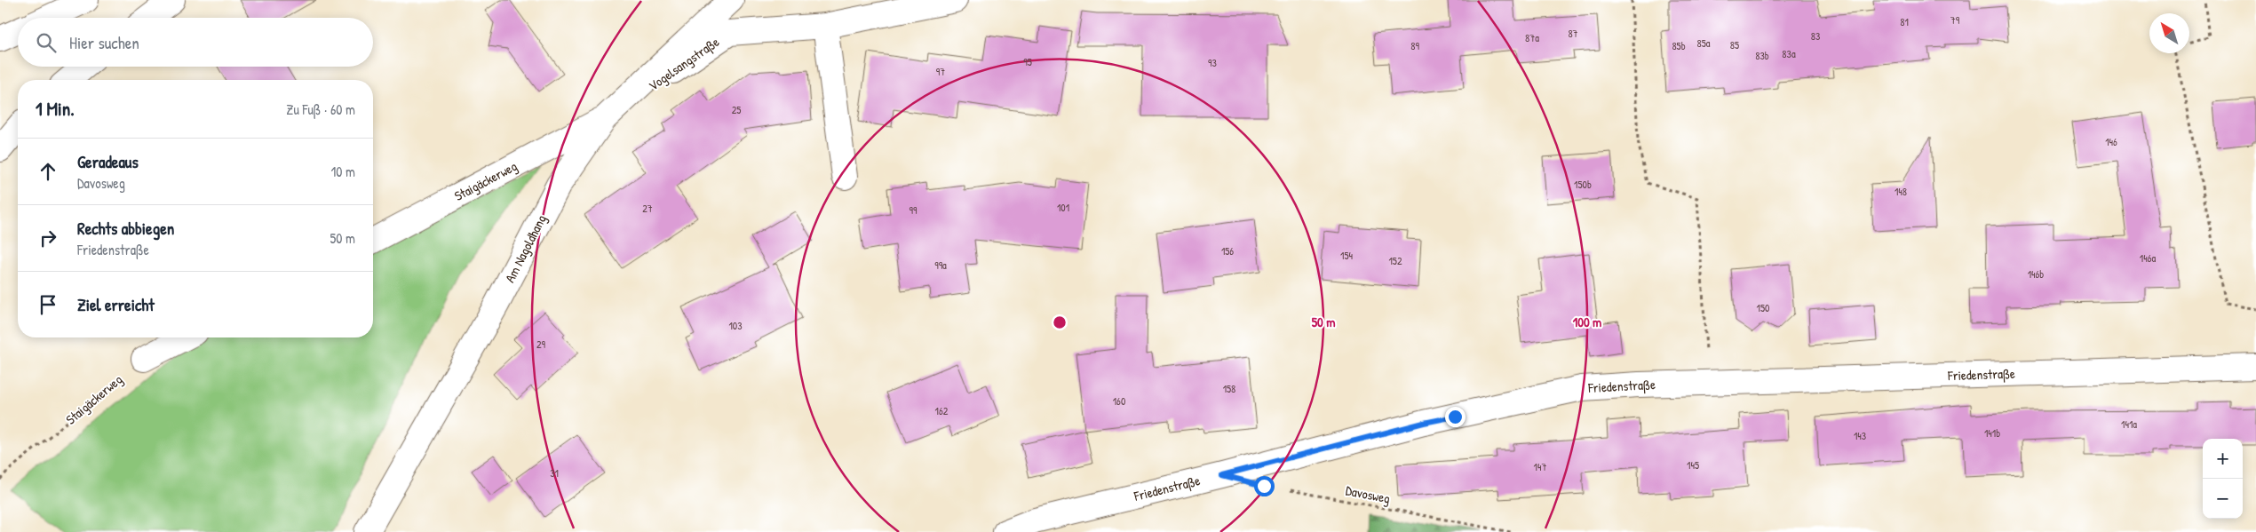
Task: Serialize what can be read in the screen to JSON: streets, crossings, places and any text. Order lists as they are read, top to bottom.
{
  "streets": {
    "street": [
      "Vogelsangstraße",
      "Staigäckerweg",
      "Am Nagoldhang",
      "Friedenstraße"
    ],
    "path": ["Davosweg"]
  },
  "crossings": [
    ["Vogelsangstraße", "Staigäckerweg"],
    ["Vogelsangstraße", "Am Nagoldhang"],
    ["Staigäckerweg", "Am Nagoldhang"]
  ],
  "house_numbers": [
    "79",
    "81",
    "87",
    "83",
    "87a",
    "85a",
    "85",
    "89",
    "85b",
    "83a",
    "83b",
    "95",
    "93",
    "97",
    "25",
    "146",
    "150b",
    "148",
    "101",
    "27",
    "99",
    "156",
    "154",
    "146a",
    "152",
    "99a",
    "146b",
    "150",
    "103",
    "29",
    "158",
    "160",
    "162",
    "141a",
    "141b",
    "143",
    "145",
    "147",
    "31"
  ],
  "north": "top left",
  "page": {
    "search": "Hier suchen",
    "heading": ["1 Min.", "Zu Fuß · 60 m"],
    "list": [
      ["Geradeaus", "Davosweg", "10 m"],
      ["Rechts abbiegen", "Friedenstraße", "50 m"],
      "Ziel erreicht"
    ],
    "map_buttons": ["+", "−"]
  },
  "rings": ["50 m", "100 m"]
}
